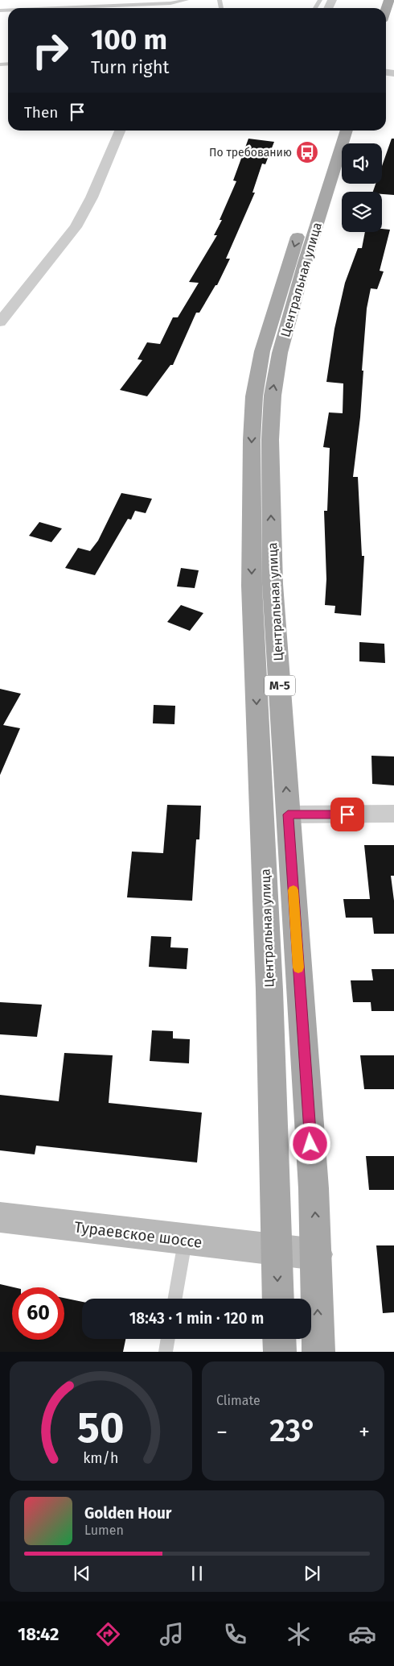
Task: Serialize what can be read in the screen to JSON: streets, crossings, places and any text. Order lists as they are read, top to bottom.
{
  "streets": {
    "main road": ["Центральная улица", "М-5", "Тураевское шоссе"]
  },
  "crossings": [
    ["Центральная улица", "Тураевское шоссе"]
  ],
  "places": {
    "bus stop": ["По требованию"]
  },
  "page": {
    "turn": ["100 m", "Turn right"],
    "then": "Then",
    "limit": "60",
    "trip": "18:43 · 1 min · 120 m",
    "tile": "Climate",
    "heat": ["−", "23°", "+"],
    "song": ["Golden Hour", "Lumen"],
    "tabs": "18:42",
    "gauge": ["50", "km/h"]
  }
}
